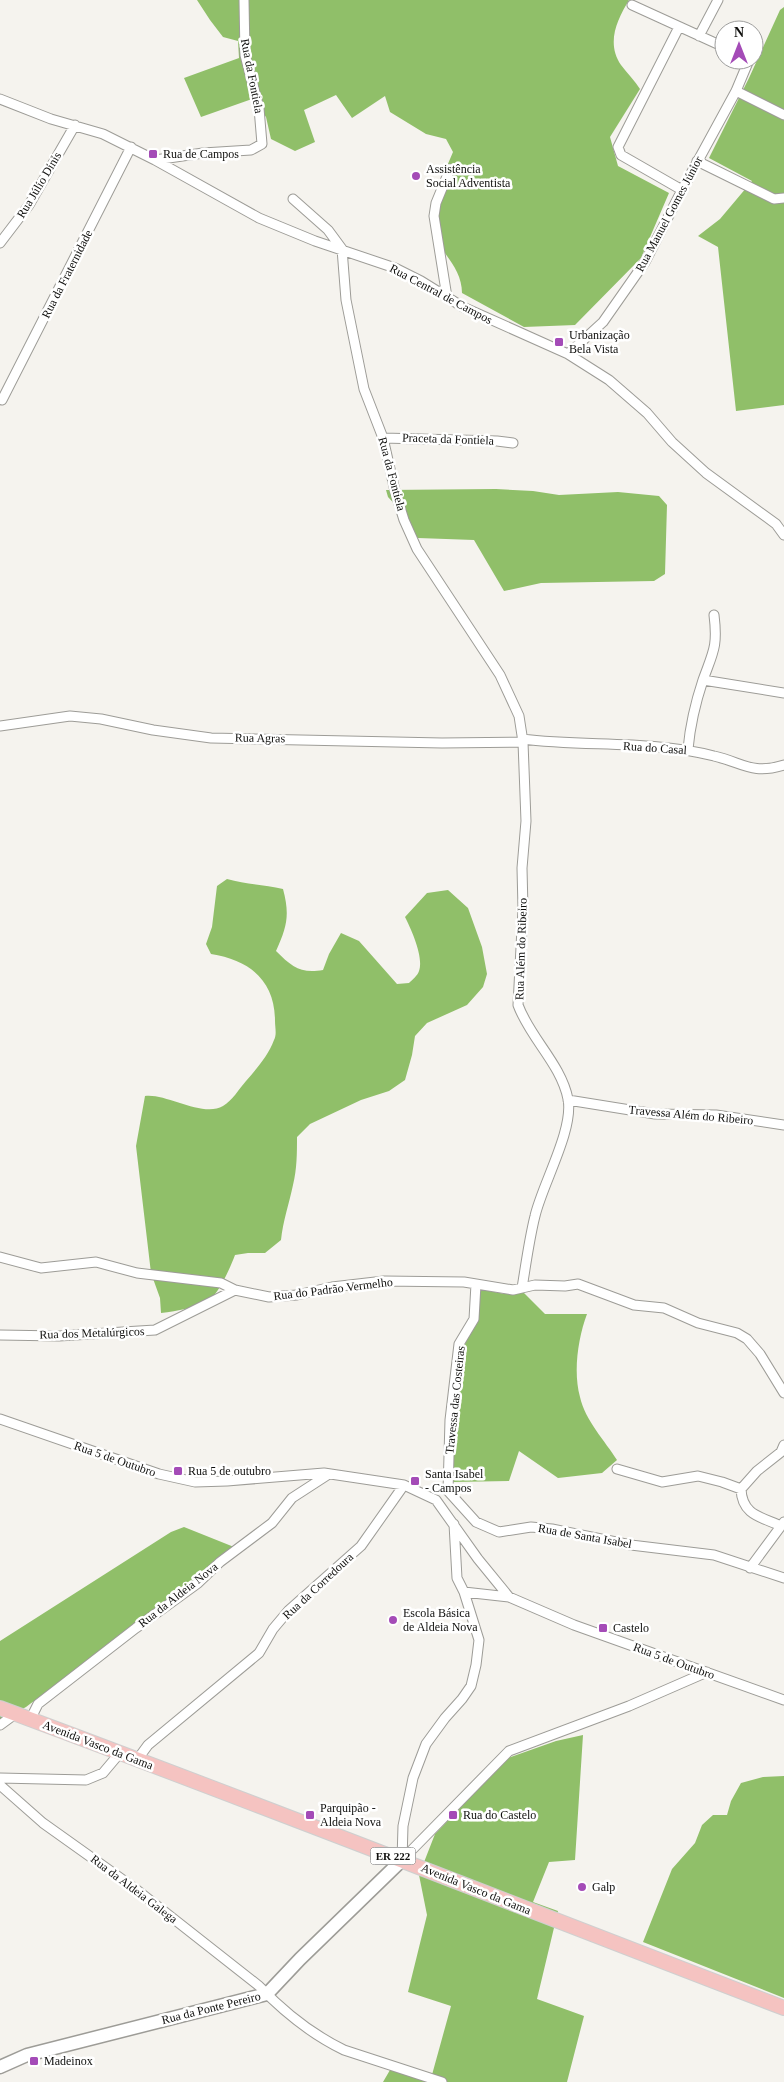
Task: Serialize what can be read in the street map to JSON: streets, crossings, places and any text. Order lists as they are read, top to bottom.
{
  "streets": {
    "main road": ["Avenida Vasco da Gama", "ER 222"],
    "street": [
      "Rua da Fontiela",
      "Rua Júlio Dinis",
      "Rua Manuel Gomes Júnior",
      "Rua da Fraternidade",
      "Rua Central de Campos",
      "Praceta da Fontiela",
      "Rua Agras",
      "Rua do Casal",
      "Rua Além do Ribeiro",
      "Travessa Além do Ribeiro",
      "Rua do Padrão Vermelho",
      "Rua dos Metalúrgicos",
      "Travessa das Costeiras",
      "Rua 5 de Outubro",
      "Rua de Santa Isabel",
      "Rua da Corredoura",
      "Rua da Aldeia Nova",
      "Rua da Aldeia Galega",
      "Rua da Ponte Pereiro"
    ]
  },
  "crossings": [
    ["Rua da Fontiela", "Rua Central de Campos"],
    ["Rua da Fontiela", "Praceta da Fontiela"],
    ["Rua da Fontiela", "Rua Agras"],
    ["Rua da Fontiela", "Rua do Casal"],
    ["Rua da Fontiela", "Rua Além do Ribeiro"],
    ["Rua Júlio Dinis", "Rua Central de Campos"],
    ["Rua Manuel Gomes Júnior", "Rua Central de Campos"],
    ["Rua da Fraternidade", "Rua Central de Campos"],
    ["Rua Agras", "Rua do Casal"],
    ["Rua Agras", "Rua Além do Ribeiro"],
    ["Rua do Casal", "Rua Além do Ribeiro"],
    ["Rua Além do Ribeiro", "Travessa Além do Ribeiro"],
    ["Rua Além do Ribeiro", "Rua do Padrão Vermelho"],
    ["Rua do Padrão Vermelho", "Rua dos Metalúrgicos"],
    ["Rua do Padrão Vermelho", "Travessa das Costeiras"],
    ["Travessa das Costeiras", "Rua de Santa Isabel"],
    ["Rua 5 de Outubro", "Rua da Corredoura"],
    ["Rua 5 de Outubro", "Rua da Aldeia Nova"],
    ["Rua da Corredoura", "Avenida Vasco da Gama"],
    ["Rua da Aldeia Nova", "Avenida Vasco da Gama"],
    ["Avenida Vasco da Gama", "Rua da Ponte Pereiro"],
    ["Rua da Aldeia Galega", "Rua da Ponte Pereiro"]
  ],
  "places": {
    "transit": [
      "Rua de Campos",
      "Urbanização Bela Vista",
      "Rua 5 de outubro",
      "Santa Isabel - Campos",
      "Castelo",
      "Parquipão - Aldeia Nova",
      "Rua do Castelo",
      "Madeinox"
    ],
    "other": ["Assistência Social Adventista", "Escola Básica de Aldeia Nova", "Galp"]
  },
  "north": "top"
}
